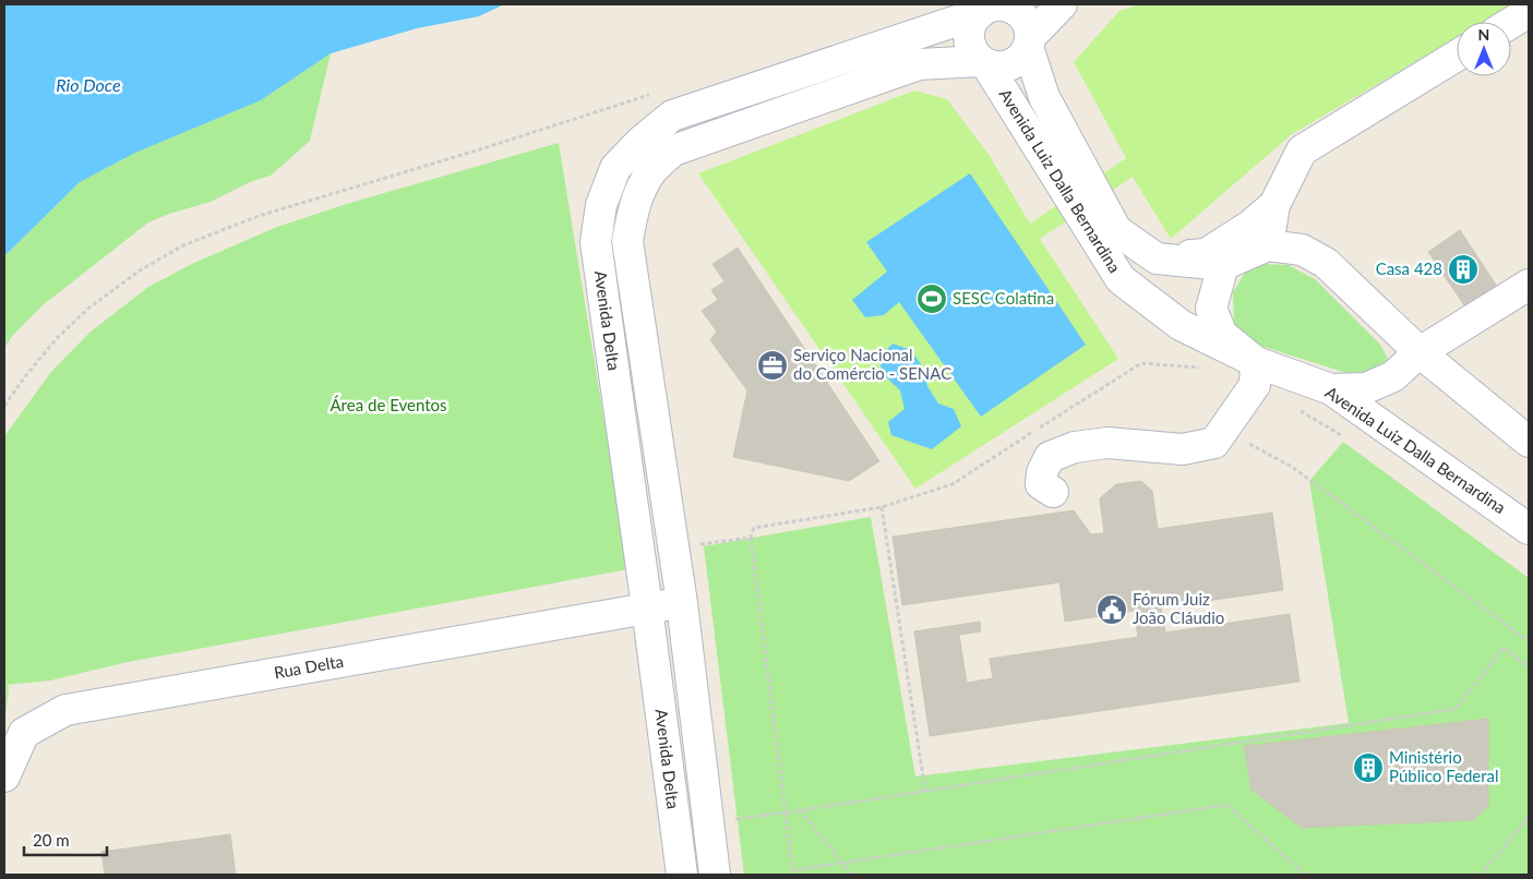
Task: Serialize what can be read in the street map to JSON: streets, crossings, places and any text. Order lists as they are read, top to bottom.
{
  "streets": {
    "street": ["Avenida Luiz Dalla Bernardina", "Avenida Delta", "Rua Delta"]
  },
  "crossings": [
    ["Avenida Luiz Dalla Bernardina", "Avenida Delta"],
    ["Avenida Delta", "Rua Delta"]
  ],
  "water": ["Rio Doce"],
  "parks": ["Área de Eventos"],
  "places": {
    "building": ["Casa 428", "Ministério Público Federal"],
    "sports": ["SESC Colatina"],
    "office": ["Serviço Nacional do Comércio - SENAC"],
    "public building": ["Fórum Juiz João Cláudio"]
  },
  "scale_bar": "20 m",
  "north": "top"
}
